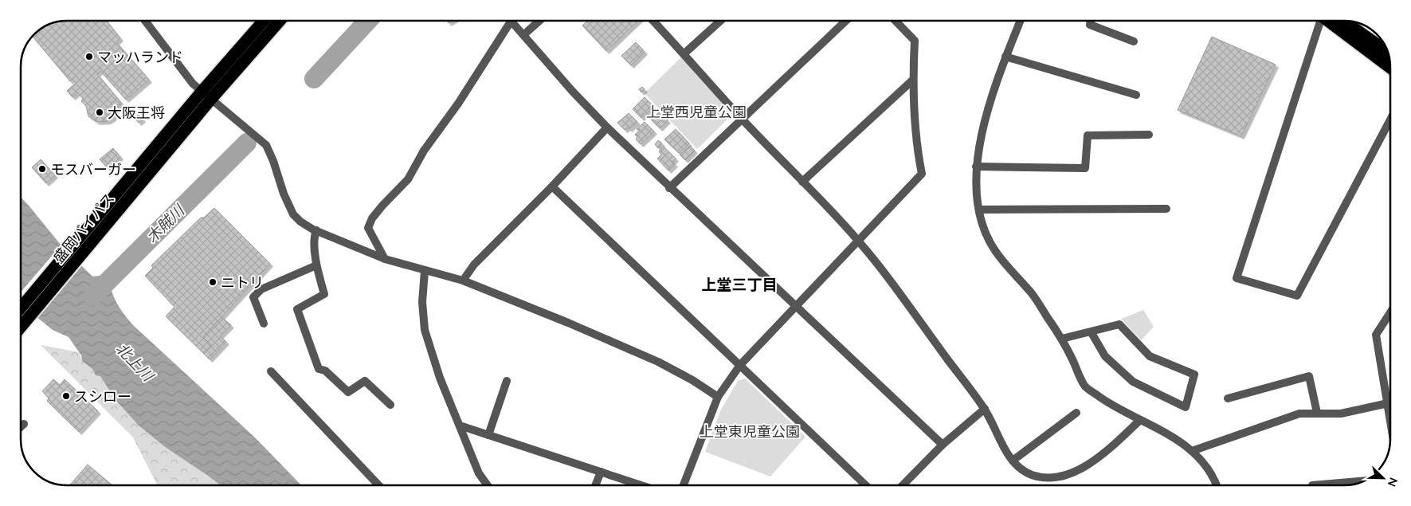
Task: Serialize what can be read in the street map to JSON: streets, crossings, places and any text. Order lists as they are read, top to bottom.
{
  "streets": {
    "highway": ["盛岡バイパス"]
  },
  "districts": ["上堂三丁目"],
  "water": ["木賊川", "北上川"],
  "parks": ["上堂西児童公園", "上堂東児童公園"],
  "places": [
    "マッハランド",
    "大阪王将",
    "モスバーガー",
    "ニトリ",
    "スシロー"
  ],
  "north": "bottom right"
}
